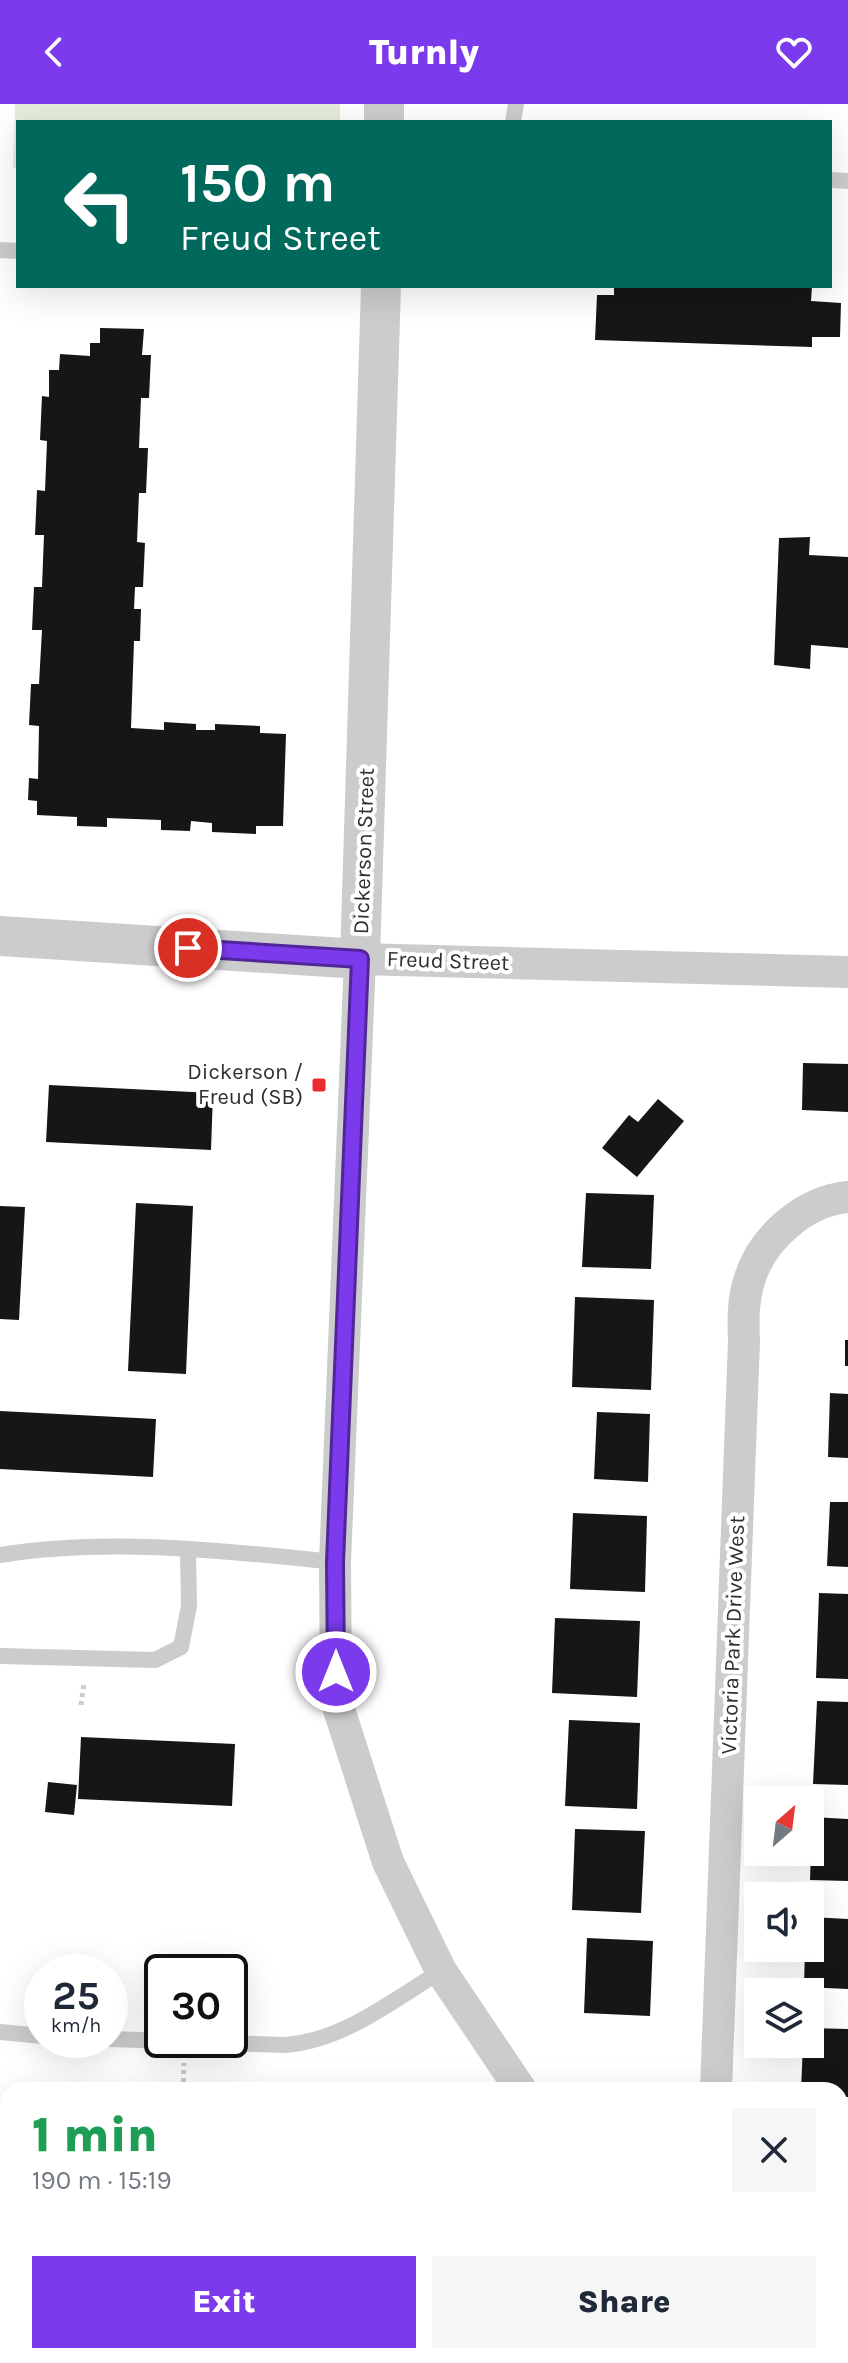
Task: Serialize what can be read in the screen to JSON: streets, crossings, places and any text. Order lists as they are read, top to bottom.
{
  "streets": {
    "street": ["Dickerson Street", "Freud Street", "Victoria Park Drive West"]
  },
  "crossings": [
    ["Dickerson Street", "Freud Street"]
  ],
  "places": {
    "transit": ["Dickerson / Freud (SB)"]
  },
  "north": "top right",
  "page": {
    "header": "Turnly",
    "turn": ["150 m", "Freud Street"],
    "speed": "25 km/h",
    "limit": "30",
    "heading": ["1 min", "190 m · 15:19"],
    "buttons": ["Exit", "Share"]
  }
}
